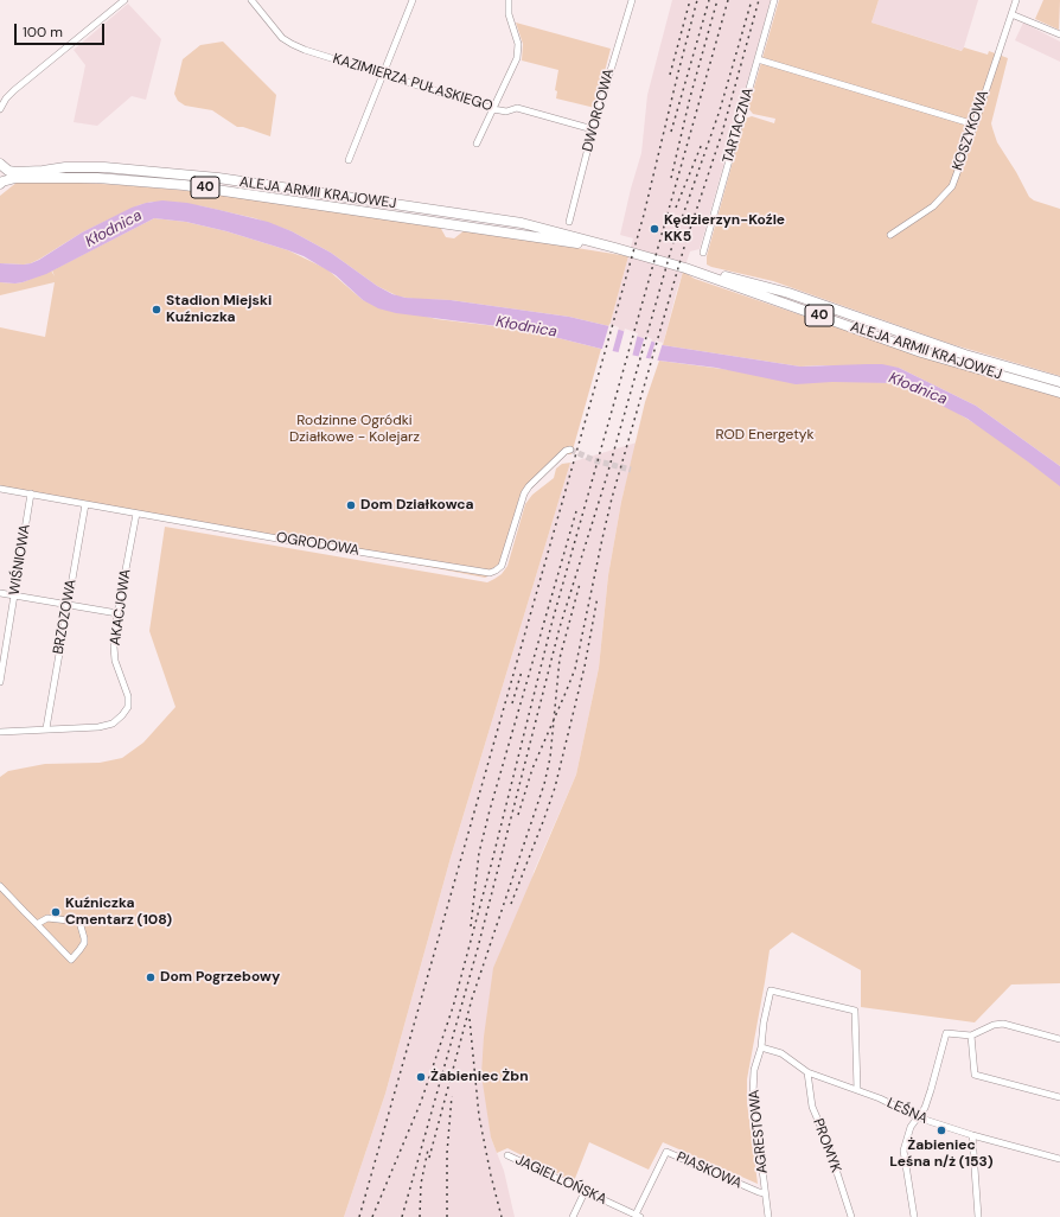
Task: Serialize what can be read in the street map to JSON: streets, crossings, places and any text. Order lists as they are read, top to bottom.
{
  "streets": {
    "main road": ["40", "ALEJA ARMII KRAJOWEJ"],
    "street": [
      "KAZIMIERZA PUŁASKIEGO",
      "DWORCOWA",
      "TARTACZNA",
      "KOSZYKOWA",
      "OGRODOWA",
      "WIŚNIOWA",
      "AKACJOWA",
      "BRZOZOWA",
      "LEŚNA",
      "AGRESTOWA",
      "PROMYK",
      "PIASKOWA",
      "JAGIELLOŃSKA"
    ]
  },
  "crossings": [
    ["KAZIMIERZA PUŁASKIEGO", "DWORCOWA"],
    ["OGRODOWA", "WIŚNIOWA"],
    ["OGRODOWA", "AKACJOWA"],
    ["OGRODOWA", "BRZOZOWA"],
    ["AKACJOWA", "BRZOZOWA"],
    ["LEŚNA", "AGRESTOWA"],
    ["LEŚNA", "PROMYK"],
    ["AGRESTOWA", "PIASKOWA"],
    ["PIASKOWA", "JAGIELLOŃSKA"]
  ],
  "water": ["Kłodnica"],
  "parks": ["Rodzinne Ogródki Działkowe - Kolejarz", "ROD Energetyk"],
  "places": [
    "Kędzierzyn-Koźle KK5",
    "Stadion Miejski Kuźniczka",
    "Dom Działkowca",
    "Kuźniczka Cmentarz (108)",
    "Dom Pogrzebowy",
    "Żabieniec Żbn",
    "Żabieniec Leśna n/ż (153)"
  ],
  "scale_bar": "100 m"
}
